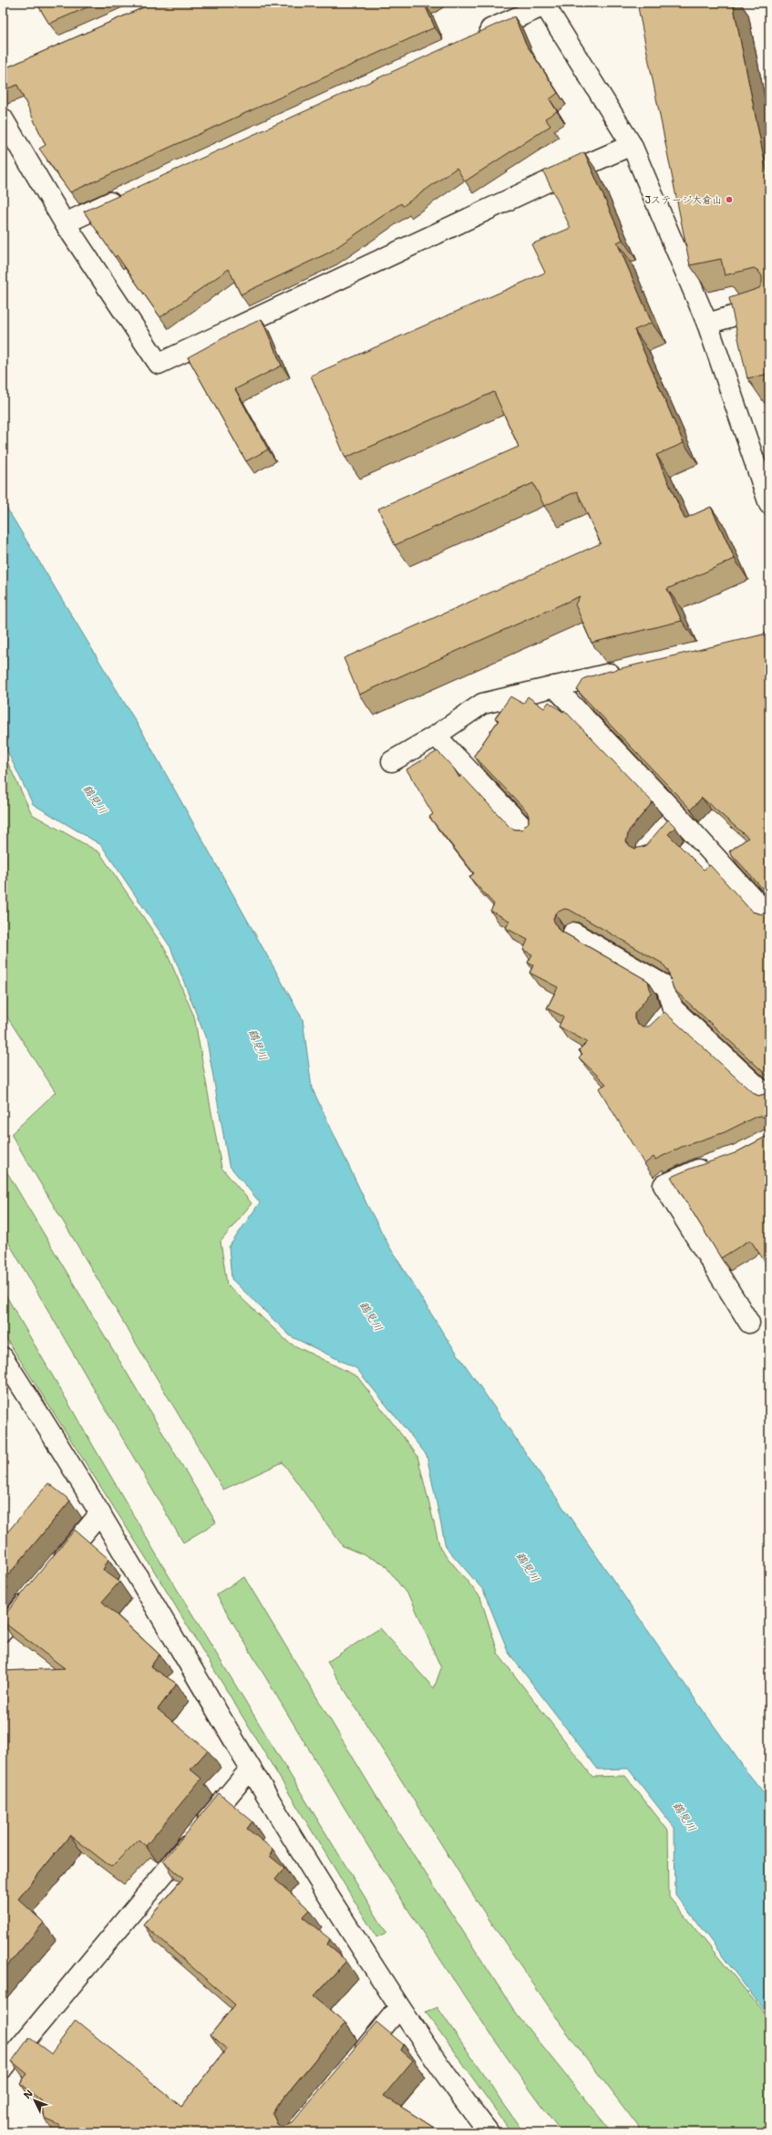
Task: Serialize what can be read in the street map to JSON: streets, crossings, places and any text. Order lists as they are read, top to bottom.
{
  "water": ["鶴見川"],
  "places": ["Jステージ大倉山"],
  "north": "top left"
}
